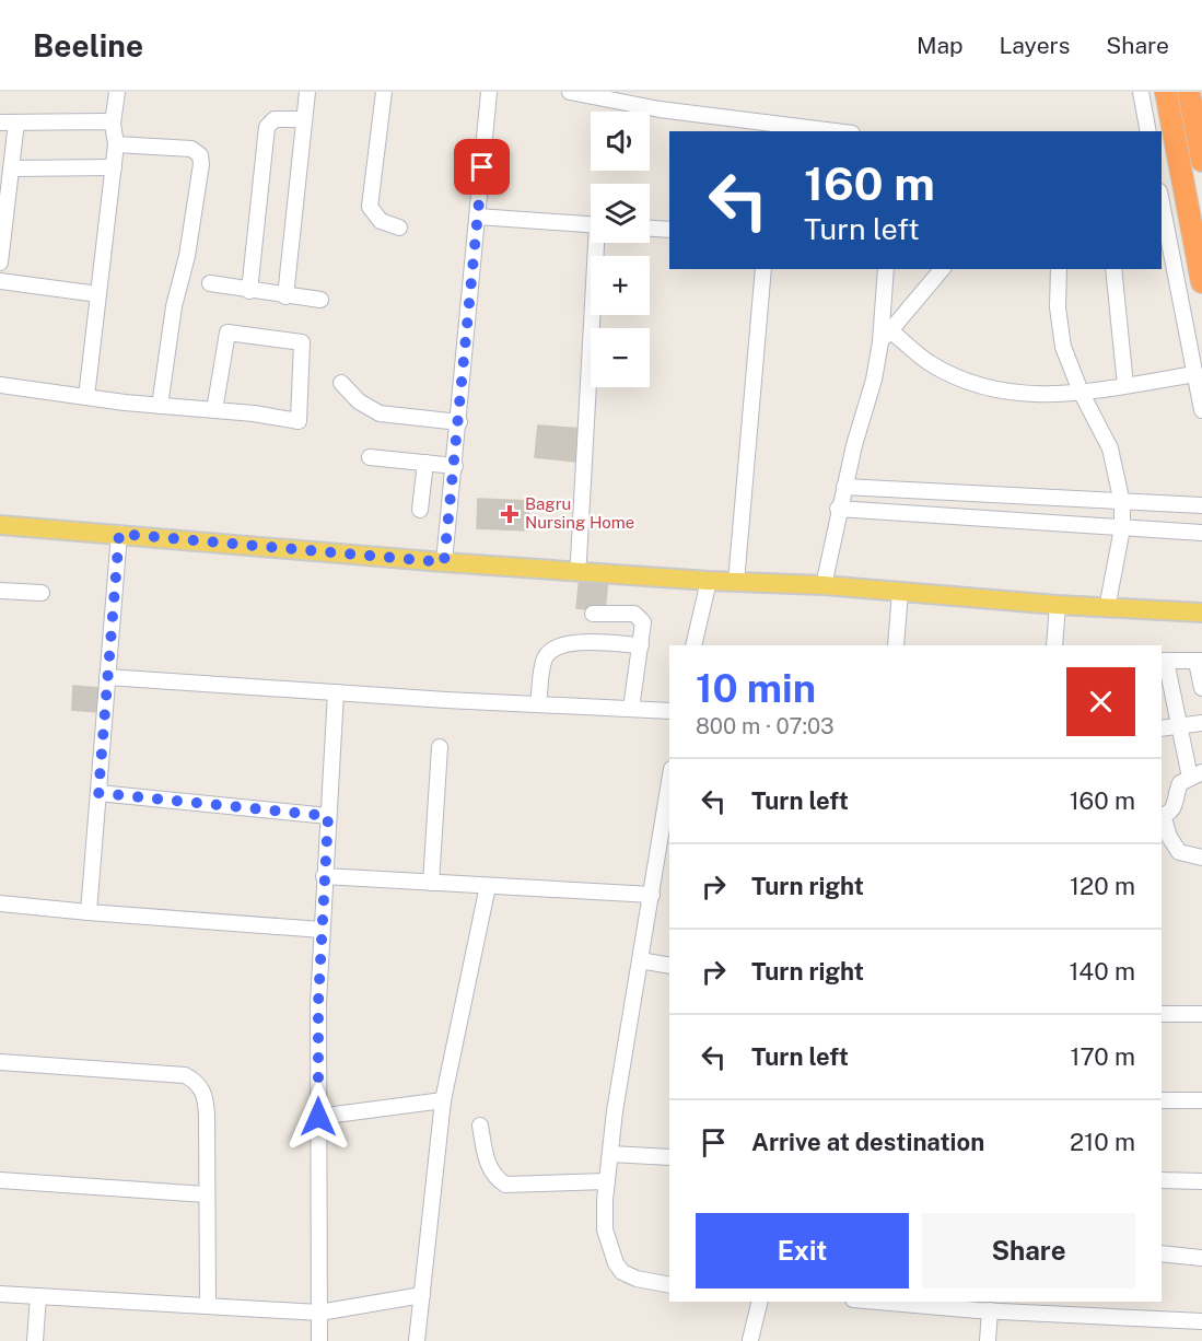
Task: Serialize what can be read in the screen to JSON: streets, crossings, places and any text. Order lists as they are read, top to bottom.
{
  "places": {
    "health": ["Bagru Nursing Home"]
  },
  "page": {
    "header": "Beeline",
    "nav": ["Map", "Layers", "Share"],
    "map_buttons": ["+", "−"],
    "turn": ["160 m", "Turn left"],
    "heading": ["10 min", "800 m · 07:03"],
    "list": [
      {
        "name": "Turn left",
        "value": "160 m"
      },
      {
        "name": "Turn right",
        "value": "120 m"
      },
      {
        "name": "Turn right",
        "value": "140 m"
      },
      {
        "name": "Turn left",
        "value": "170 m"
      },
      {
        "name": "Arrive at destination",
        "value": "210 m"
      }
    ],
    "buttons": ["Exit", "Share"]
  }
}
